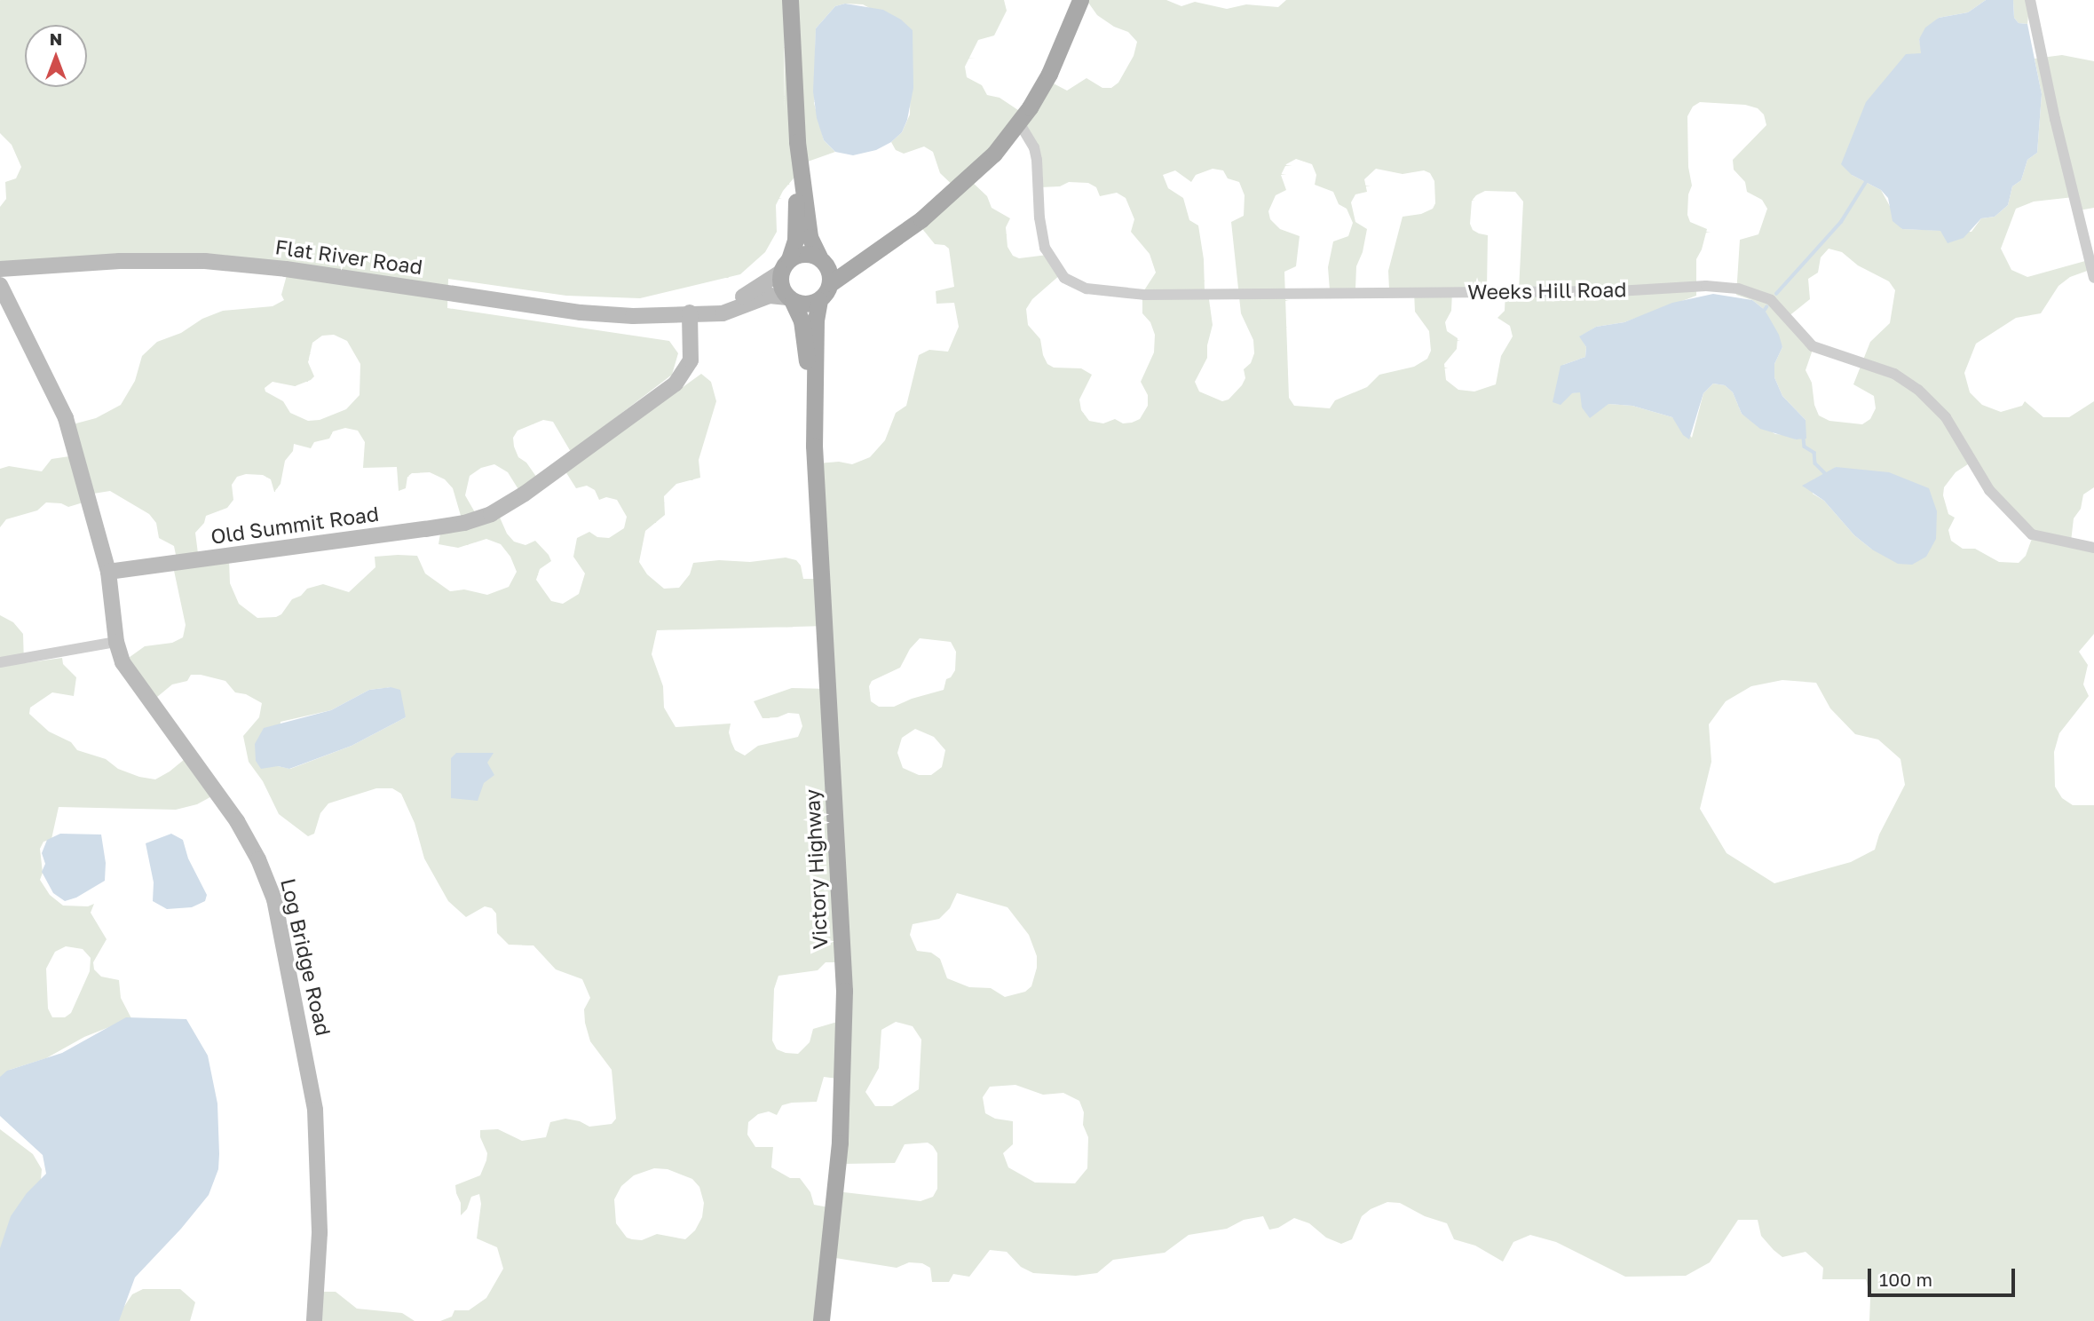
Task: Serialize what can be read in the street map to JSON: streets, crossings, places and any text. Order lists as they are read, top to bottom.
{
  "streets": {
    "main road": ["Victory Highway"],
    "street": [
      "Flat River Road",
      "Weeks Hill Road",
      "Old Summit Road",
      "Log Bridge Road"
    ]
  },
  "crossings": [
    ["Flat River Road", "Old Summit Road"],
    ["Flat River Road", "Victory Highway"],
    ["Old Summit Road", "Log Bridge Road"]
  ],
  "scale_bar": "100 m",
  "north": "top"
}
